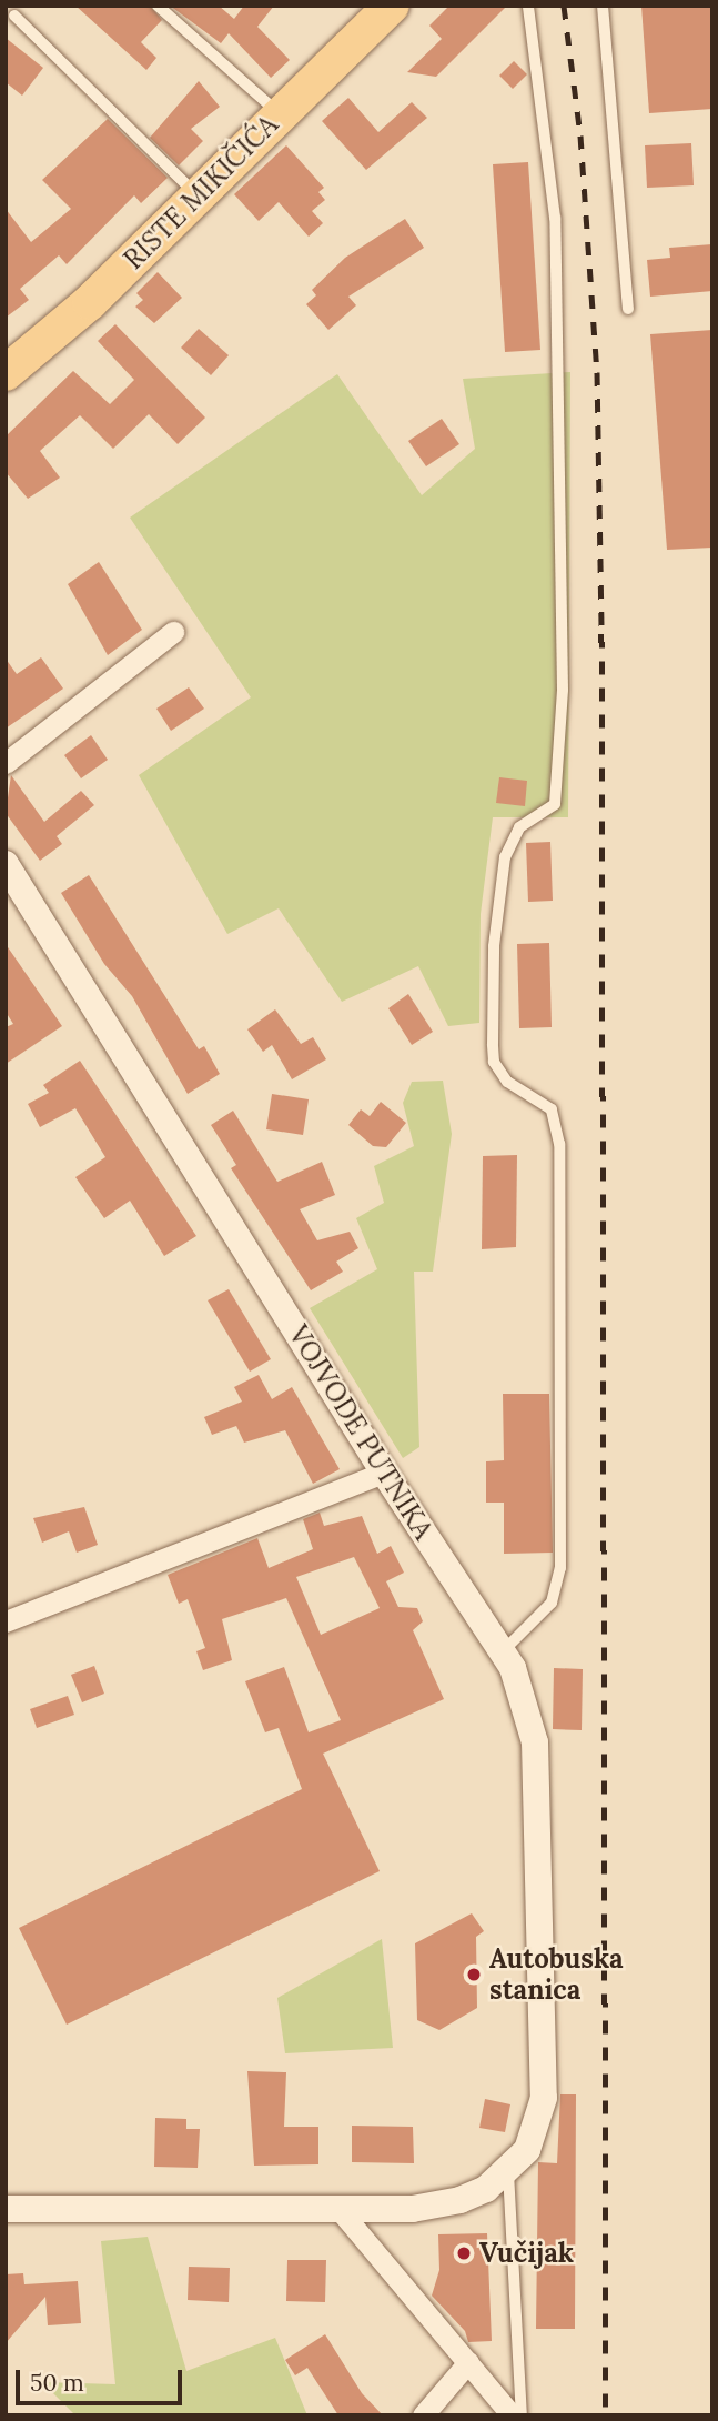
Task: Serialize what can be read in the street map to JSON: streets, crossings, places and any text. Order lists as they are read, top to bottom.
{
  "streets": {
    "main road": ["RISTE MIKIČIĆA"],
    "street": ["VOJVODE PUTNIKA"]
  },
  "places": ["Autobuska stanica", "Vučijak"],
  "scale_bar": "50 m"
}
